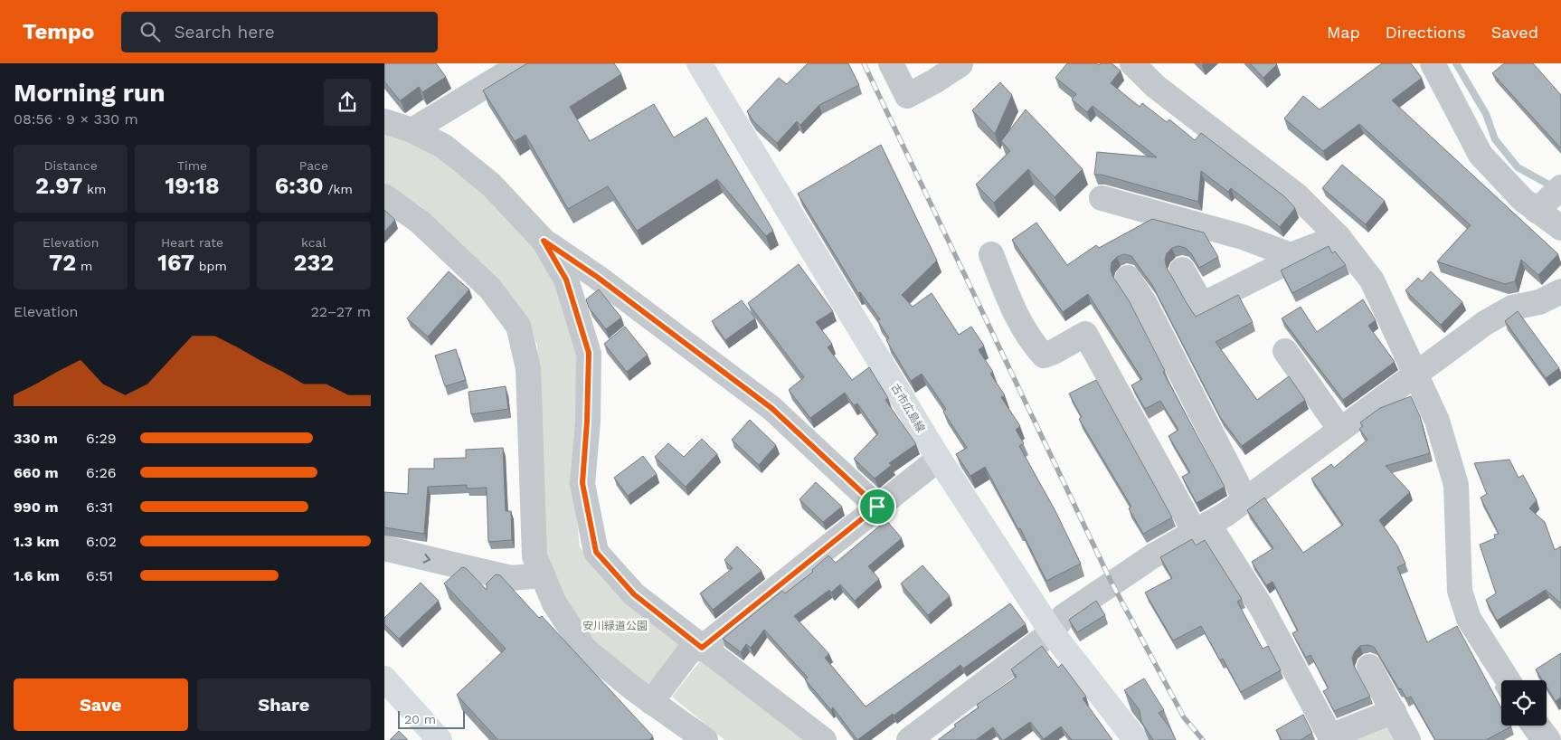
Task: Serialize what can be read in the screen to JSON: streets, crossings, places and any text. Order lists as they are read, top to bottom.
{
  "streets": {
    "main road": ["古市広島線"]
  },
  "parks": ["安川緑道公園"],
  "scale_bar": "20 m",
  "page": {
    "header": "Tempo",
    "search": "Search here",
    "nav": ["Map", "Directions", "Saved"],
    "heading": ["Morning run", "08:56 · 9 × 330 m"],
    "stats": [
      ["Distance", "2.97 km"],
      ["Time", "19:18"],
      ["Pace", "6:30 /km"],
      ["Elevation", "72 m"],
      ["Heart rate", "167 bpm"],
      ["kcal", "232"]
    ],
    "chart": ["Elevation", "22–27 m"],
    "list": [
      {
        "name": "330 m",
        "note": "6:29"
      },
      {
        "name": "660 m",
        "note": "6:26"
      },
      {
        "name": "990 m",
        "note": "6:31"
      },
      {
        "name": "1.3 km",
        "note": "6:02"
      },
      {
        "name": "1.6 km",
        "note": "6:51"
      }
    ],
    "buttons": ["Save", "Share"],
    "scale": "20 m"
  }
}
